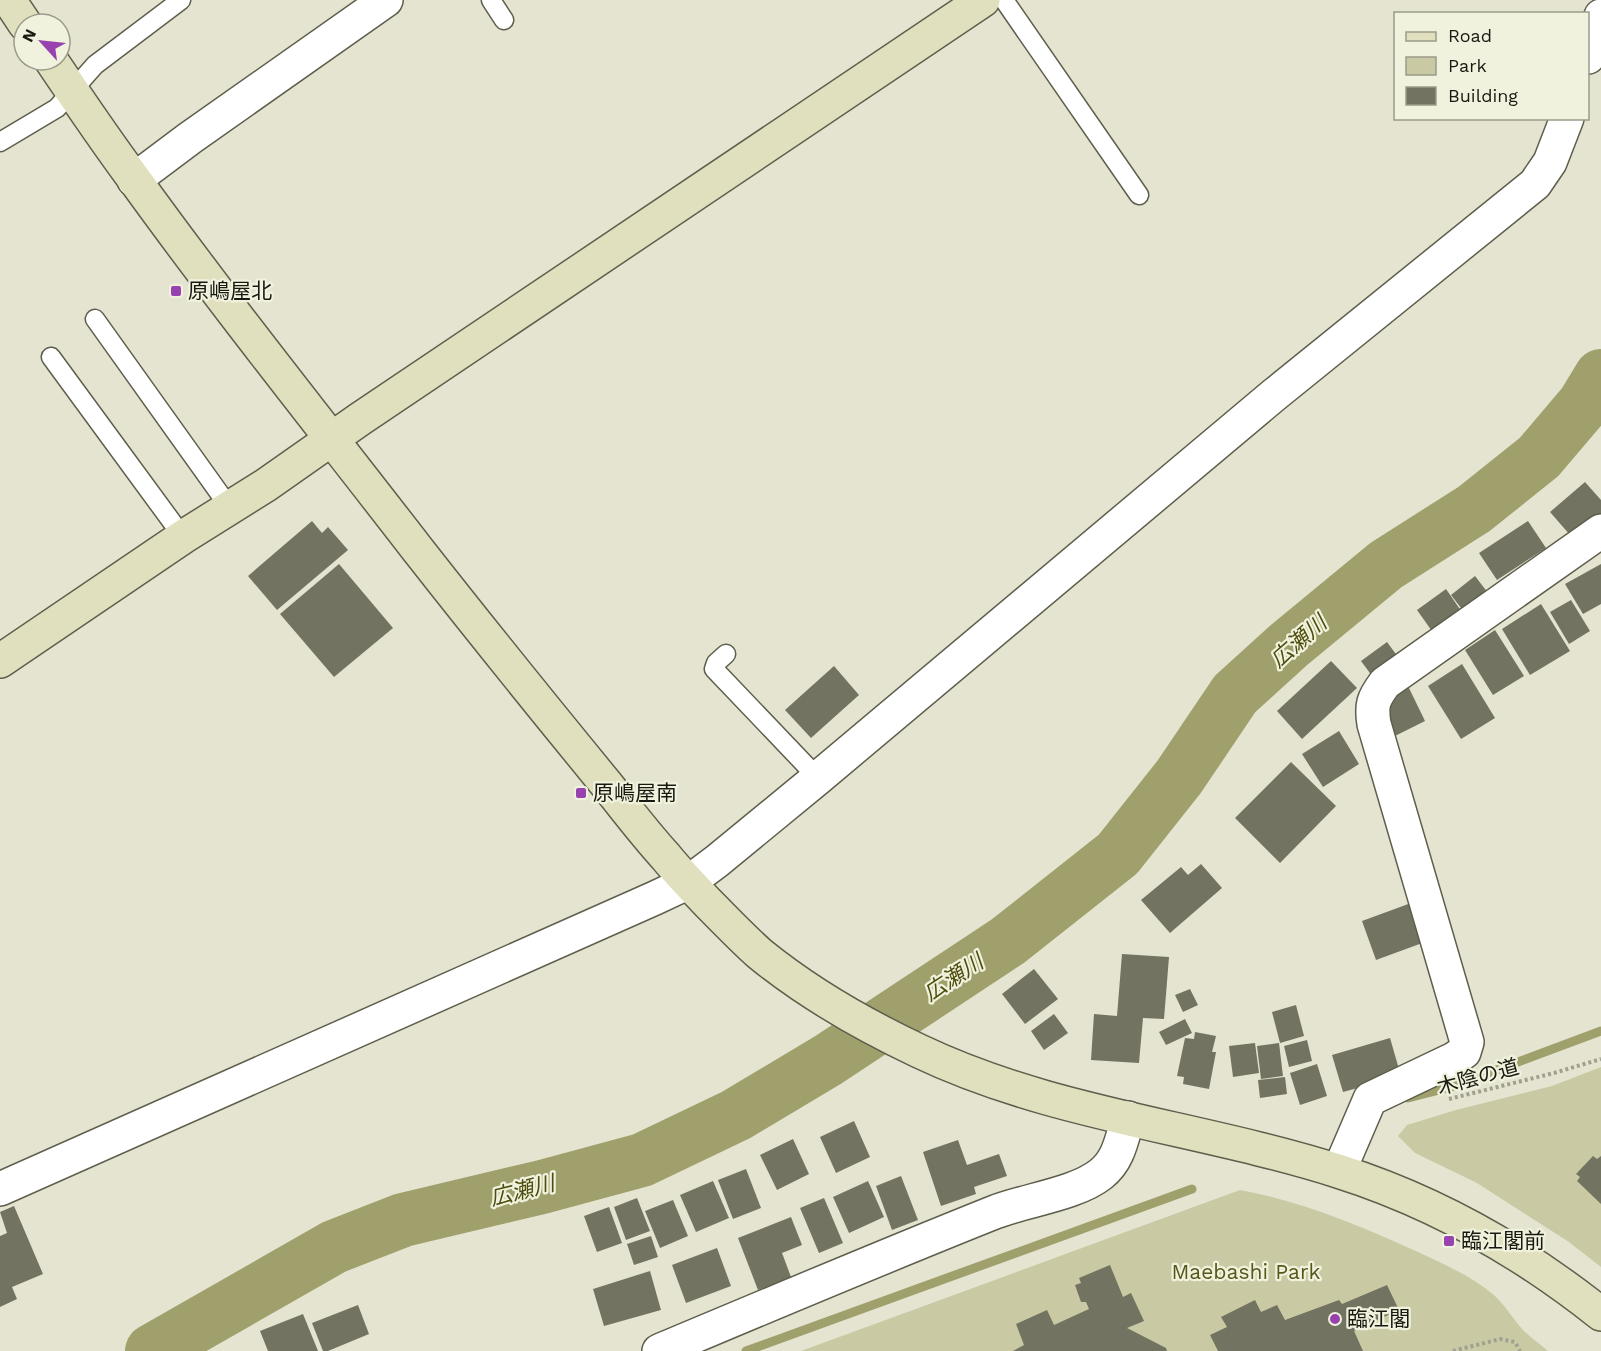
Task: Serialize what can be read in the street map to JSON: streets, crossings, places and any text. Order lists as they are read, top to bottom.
{
  "streets": {
    "path": ["木陰の道"]
  },
  "water": ["広瀬川"],
  "parks": ["Maebashi Park"],
  "places": {
    "transit": ["原嶋屋北", "原嶋屋南", "臨江閣前"],
    "other": ["臨江閣"]
  },
  "legend": ["Road", "Park", "Building"],
  "north": "top left"
}
